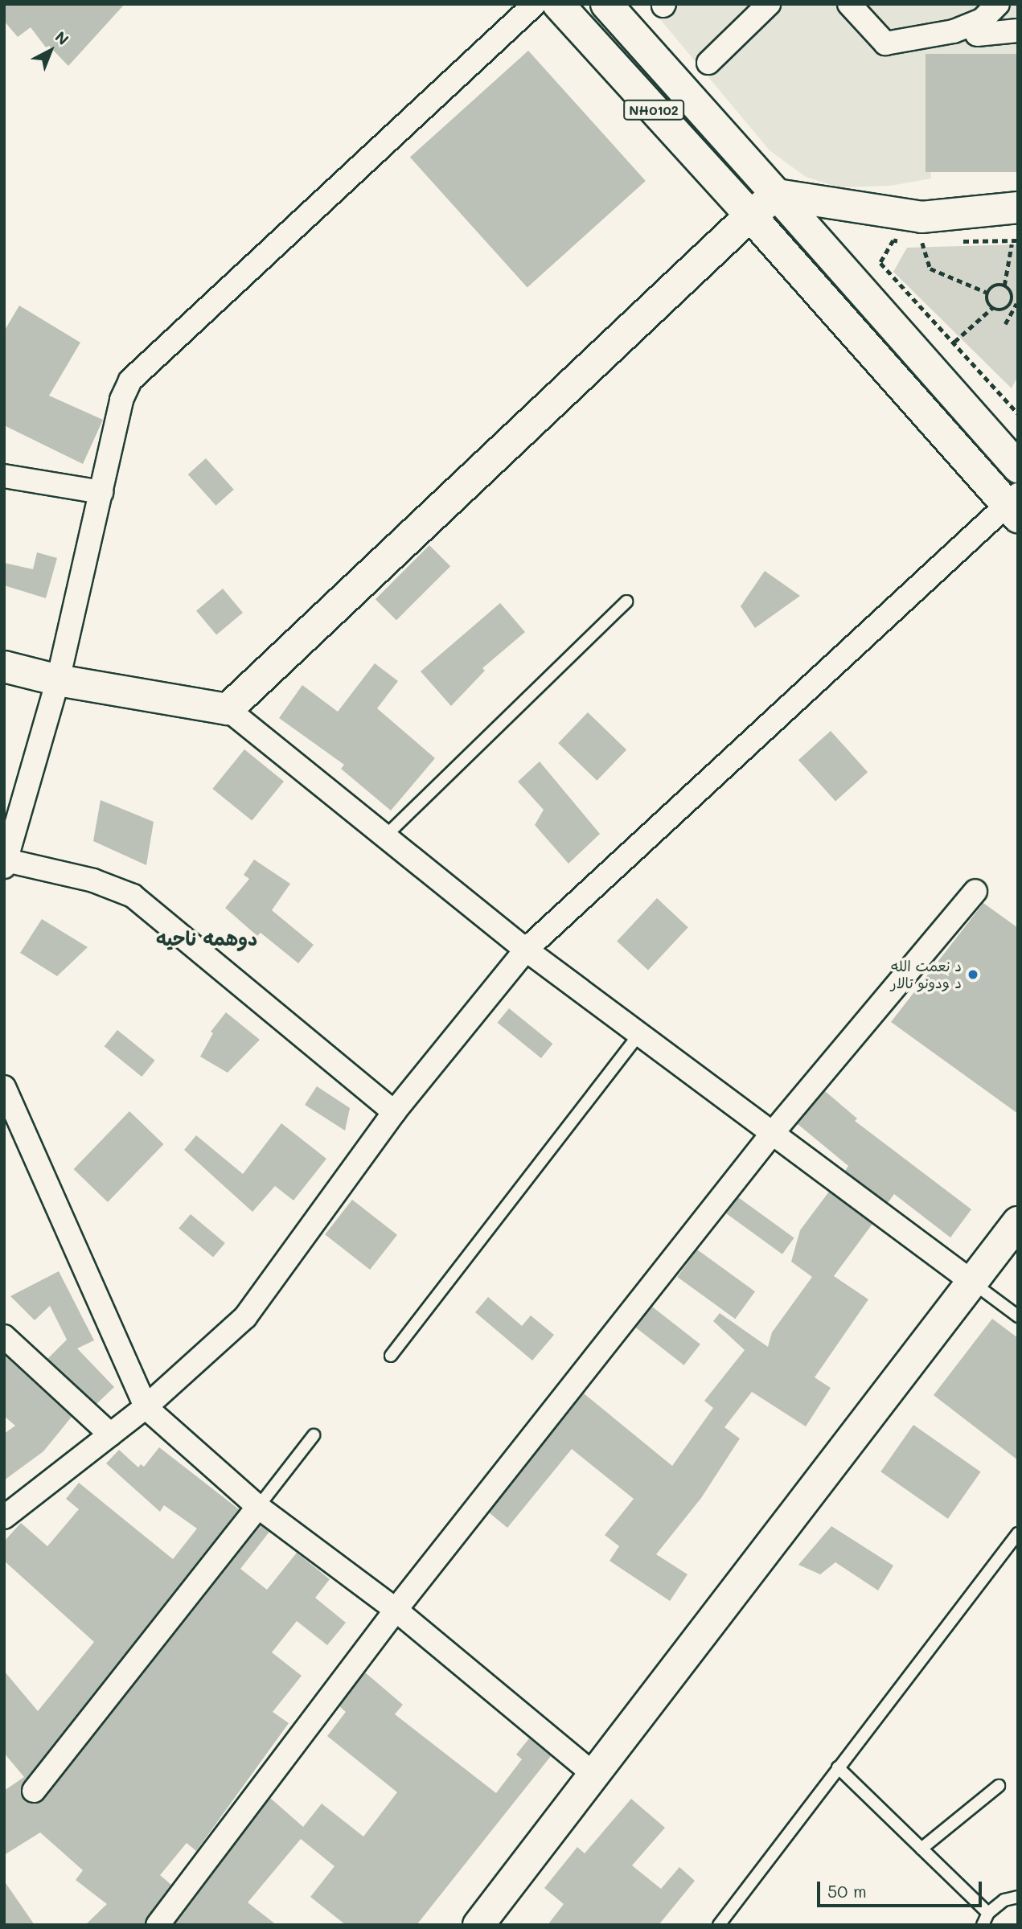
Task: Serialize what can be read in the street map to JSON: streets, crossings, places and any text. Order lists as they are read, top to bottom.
{
  "streets": {
    "main road": ["NH0102"]
  },
  "districts": ["دوهمه ناحیه"],
  "places": ["د نعمت الله د ودونو تالار"],
  "scale_bar": "50 m",
  "north": "top right"
}
